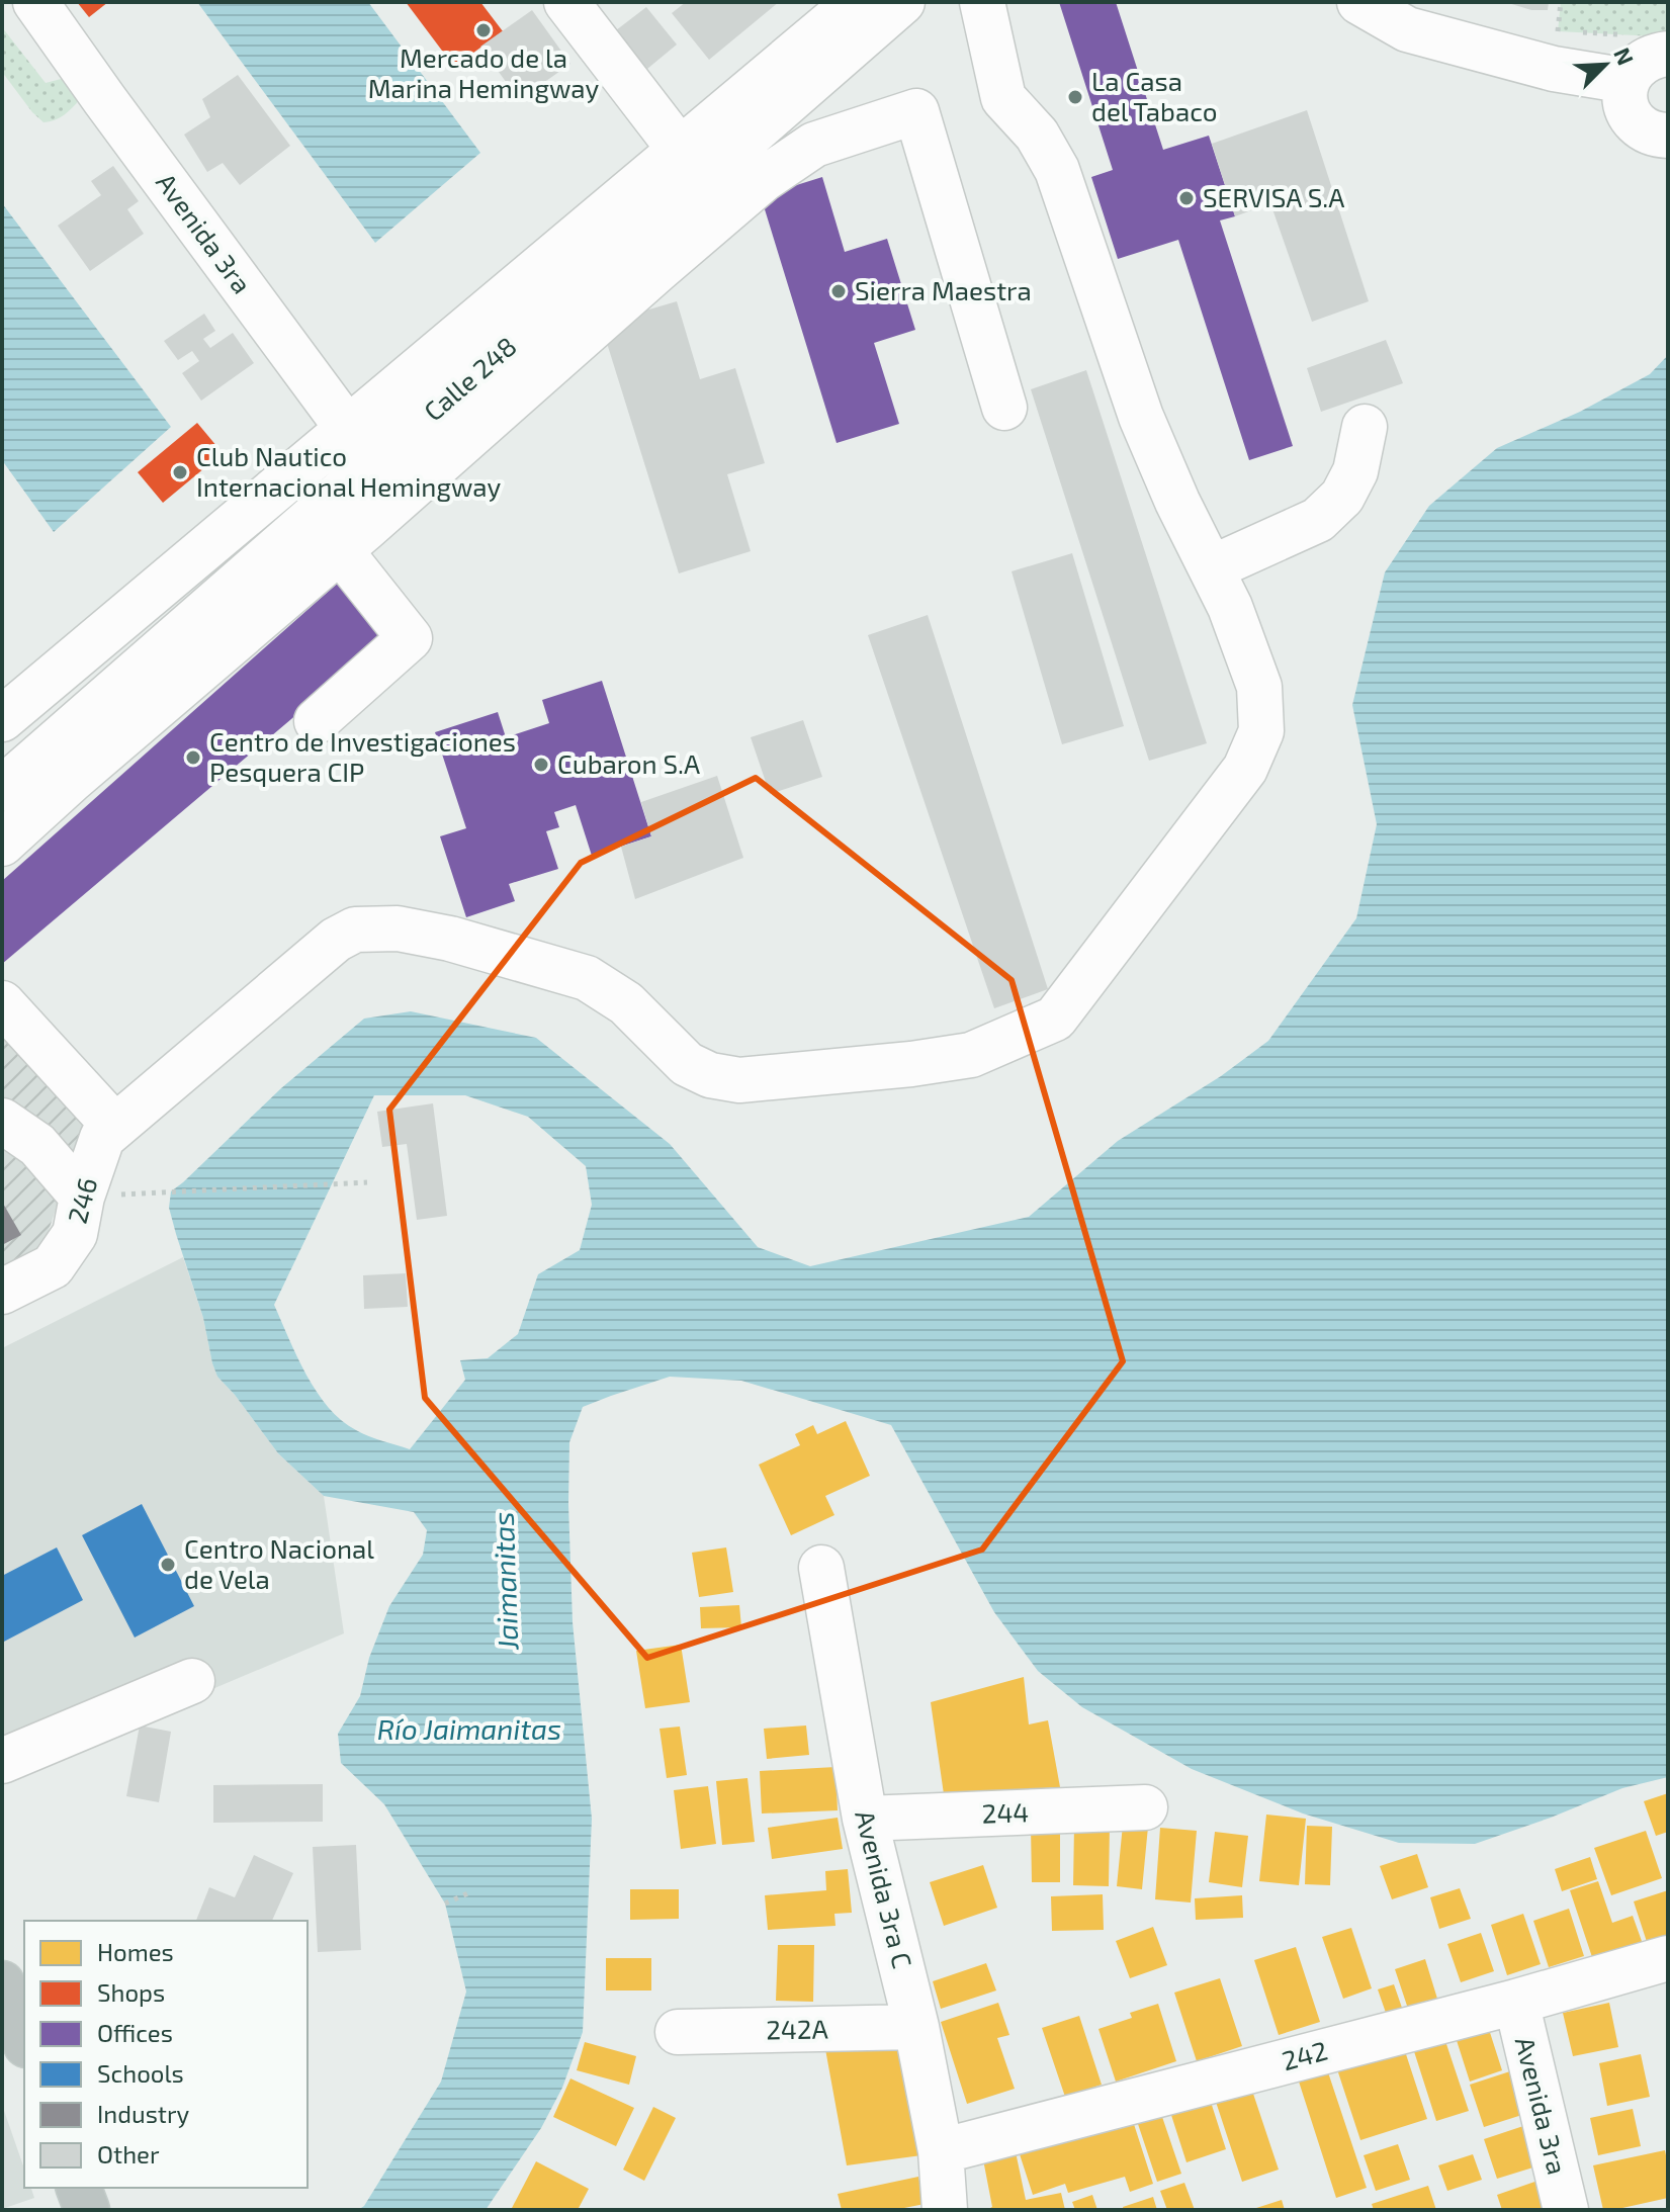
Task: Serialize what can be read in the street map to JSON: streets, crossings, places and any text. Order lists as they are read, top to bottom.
{
  "streets": {
    "street": [
      "Avenida 3ra",
      "Calle 248",
      "246",
      "244",
      "Avenida 3ra C",
      "242A",
      "242"
    ]
  },
  "crossings": [
    ["Avenida 3ra", "Calle 248"],
    ["Avenida 3ra", "242"],
    ["244", "Avenida 3ra C"],
    ["Avenida 3ra C", "242A"],
    ["Avenida 3ra C", "242"]
  ],
  "water": ["Jaimanitas", "Río Jaimanitas"],
  "places": [
    "Mercado de la Marina Hemingway",
    "La Casa del Tabaco",
    "SERVISA S.A",
    "Sierra Maestra",
    "Club Nautico Internacional Hemingway",
    "Centro de Investigaciones Pesquera CIP",
    "Cubaron S.A",
    "Centro Nacional de Vela"
  ],
  "legend": [
    "Homes",
    "Shops",
    "Offices",
    "Schools",
    "Industry",
    "Other"
  ],
  "north": "top right"
}
